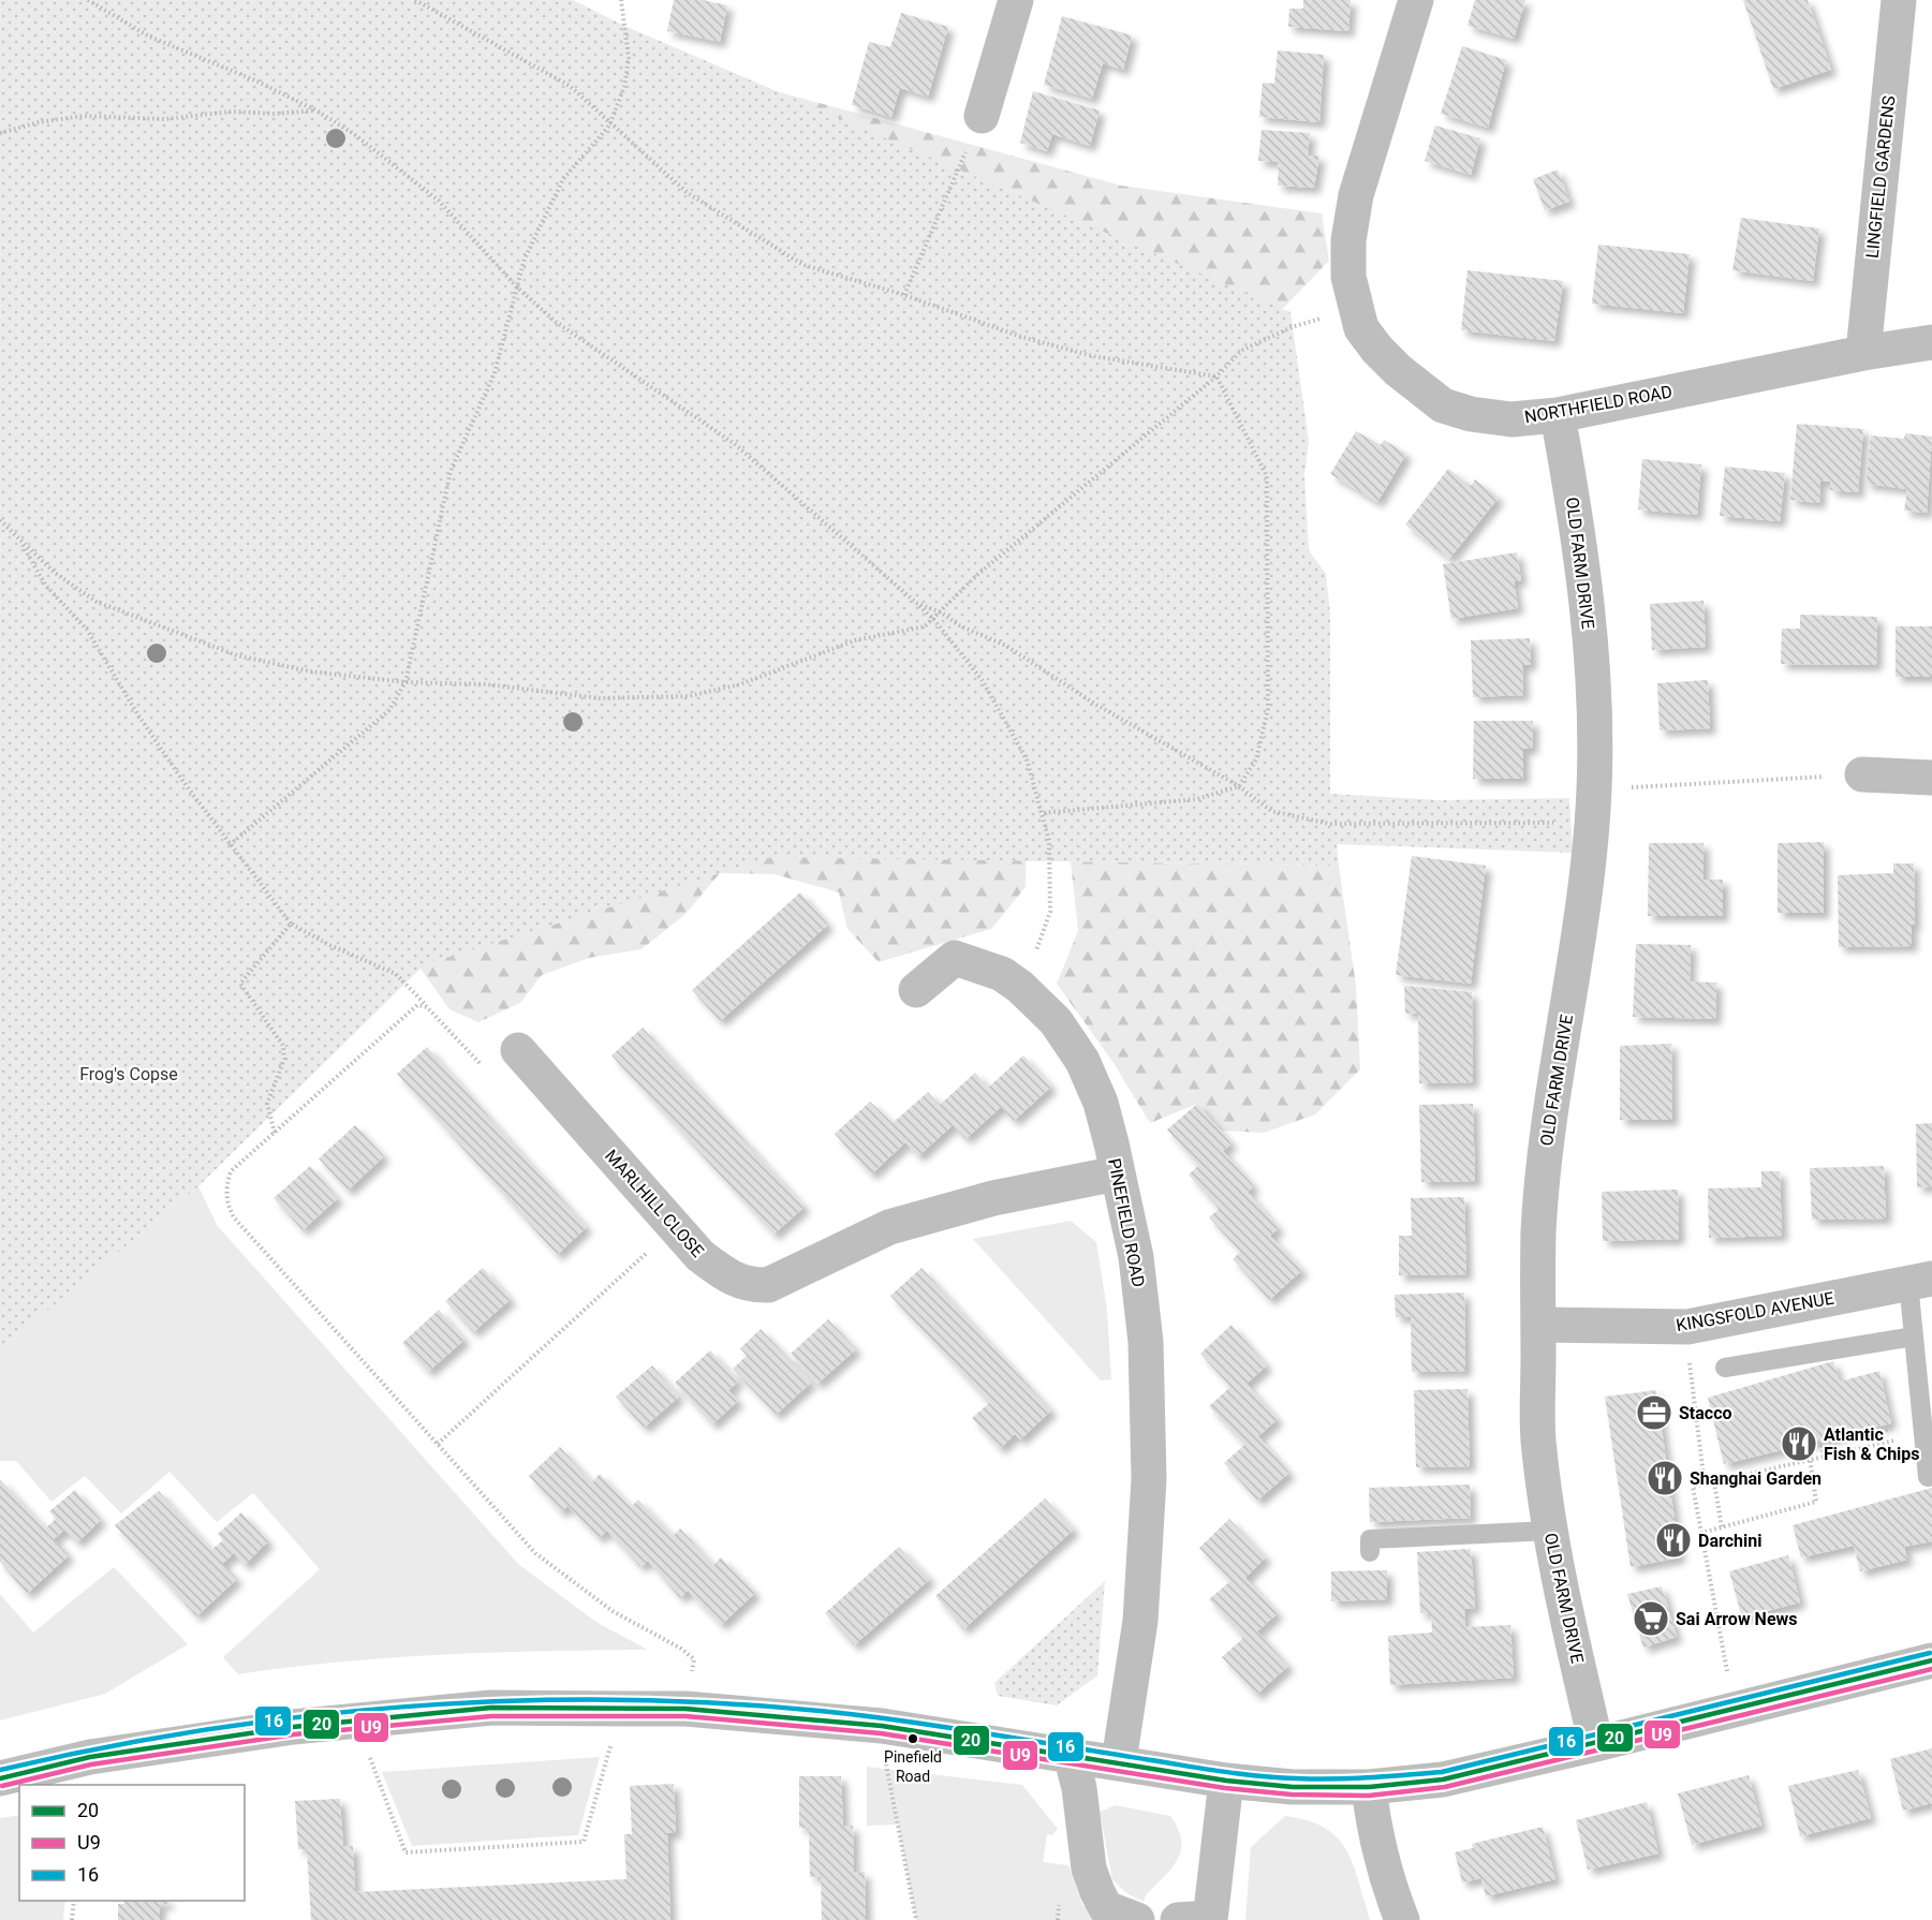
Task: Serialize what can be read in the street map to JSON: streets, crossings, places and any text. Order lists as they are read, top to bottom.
{
  "streets": {
    "street": [
      "LINGFIELD GARDENS",
      "NORTHFIELD ROAD",
      "OLD FARM DRIVE",
      "MARLHILL CLOSE",
      "PINEFIELD ROAD",
      "KINGSFOLD AVENUE"
    ]
  },
  "crossings": [
    ["LINGFIELD GARDENS", "NORTHFIELD ROAD"],
    ["NORTHFIELD ROAD", "OLD FARM DRIVE"],
    ["OLD FARM DRIVE", "KINGSFOLD AVENUE"],
    ["MARLHILL CLOSE", "PINEFIELD ROAD"]
  ],
  "parks": ["Frog's Copse"],
  "places": {
    "office": ["Stacco"],
    "restaurant": ["Atlantic Fish & Chips", "Shanghai Garden", "Darchini"],
    "supermarket": ["Sai Arrow News"],
    "other": ["Pinefield Road"]
  },
  "lines": ["transit line 16", "transit line 20", "transit line U9"],
  "legend": ["20", "U9", "16"]
}
